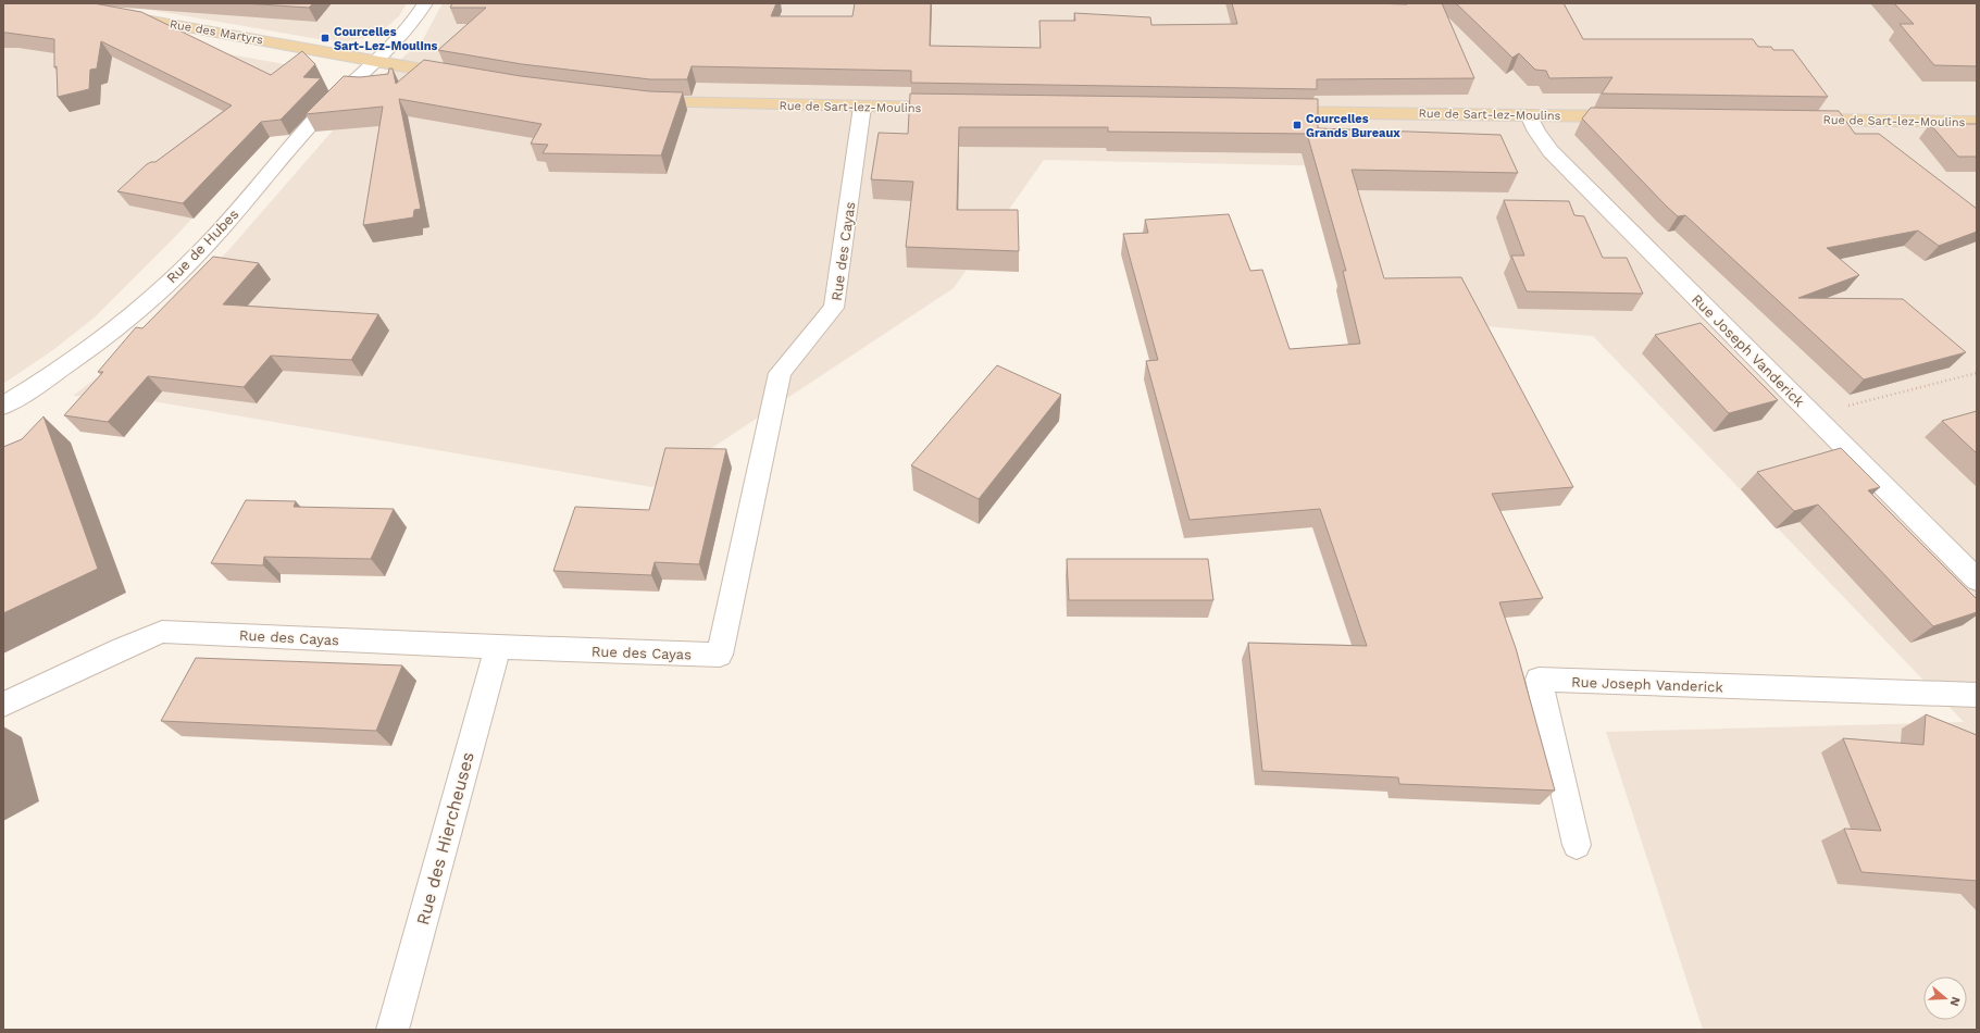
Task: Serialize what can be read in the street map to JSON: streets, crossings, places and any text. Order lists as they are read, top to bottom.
{
  "streets": {
    "main road": ["Rue des Martyrs", "Rue de Sart-lez-Moulins"],
    "street": [
      "Rue de Hubes",
      "Rue des Cayas",
      "Rue Joseph Vanderick",
      "Rue des Hiercheuses"
    ]
  },
  "crossings": [
    ["Rue des Martyrs", "Rue de Hubes"],
    ["Rue de Sart-lez-Moulins", "Rue des Cayas"],
    ["Rue de Sart-lez-Moulins", "Rue Joseph Vanderick"],
    ["Rue des Cayas", "Rue des Hiercheuses"]
  ],
  "places": {
    "transit": ["Courcelles Sart-Lez-Moulins", "Courcelles Grands Bureaux"]
  },
  "north": "right"
}
